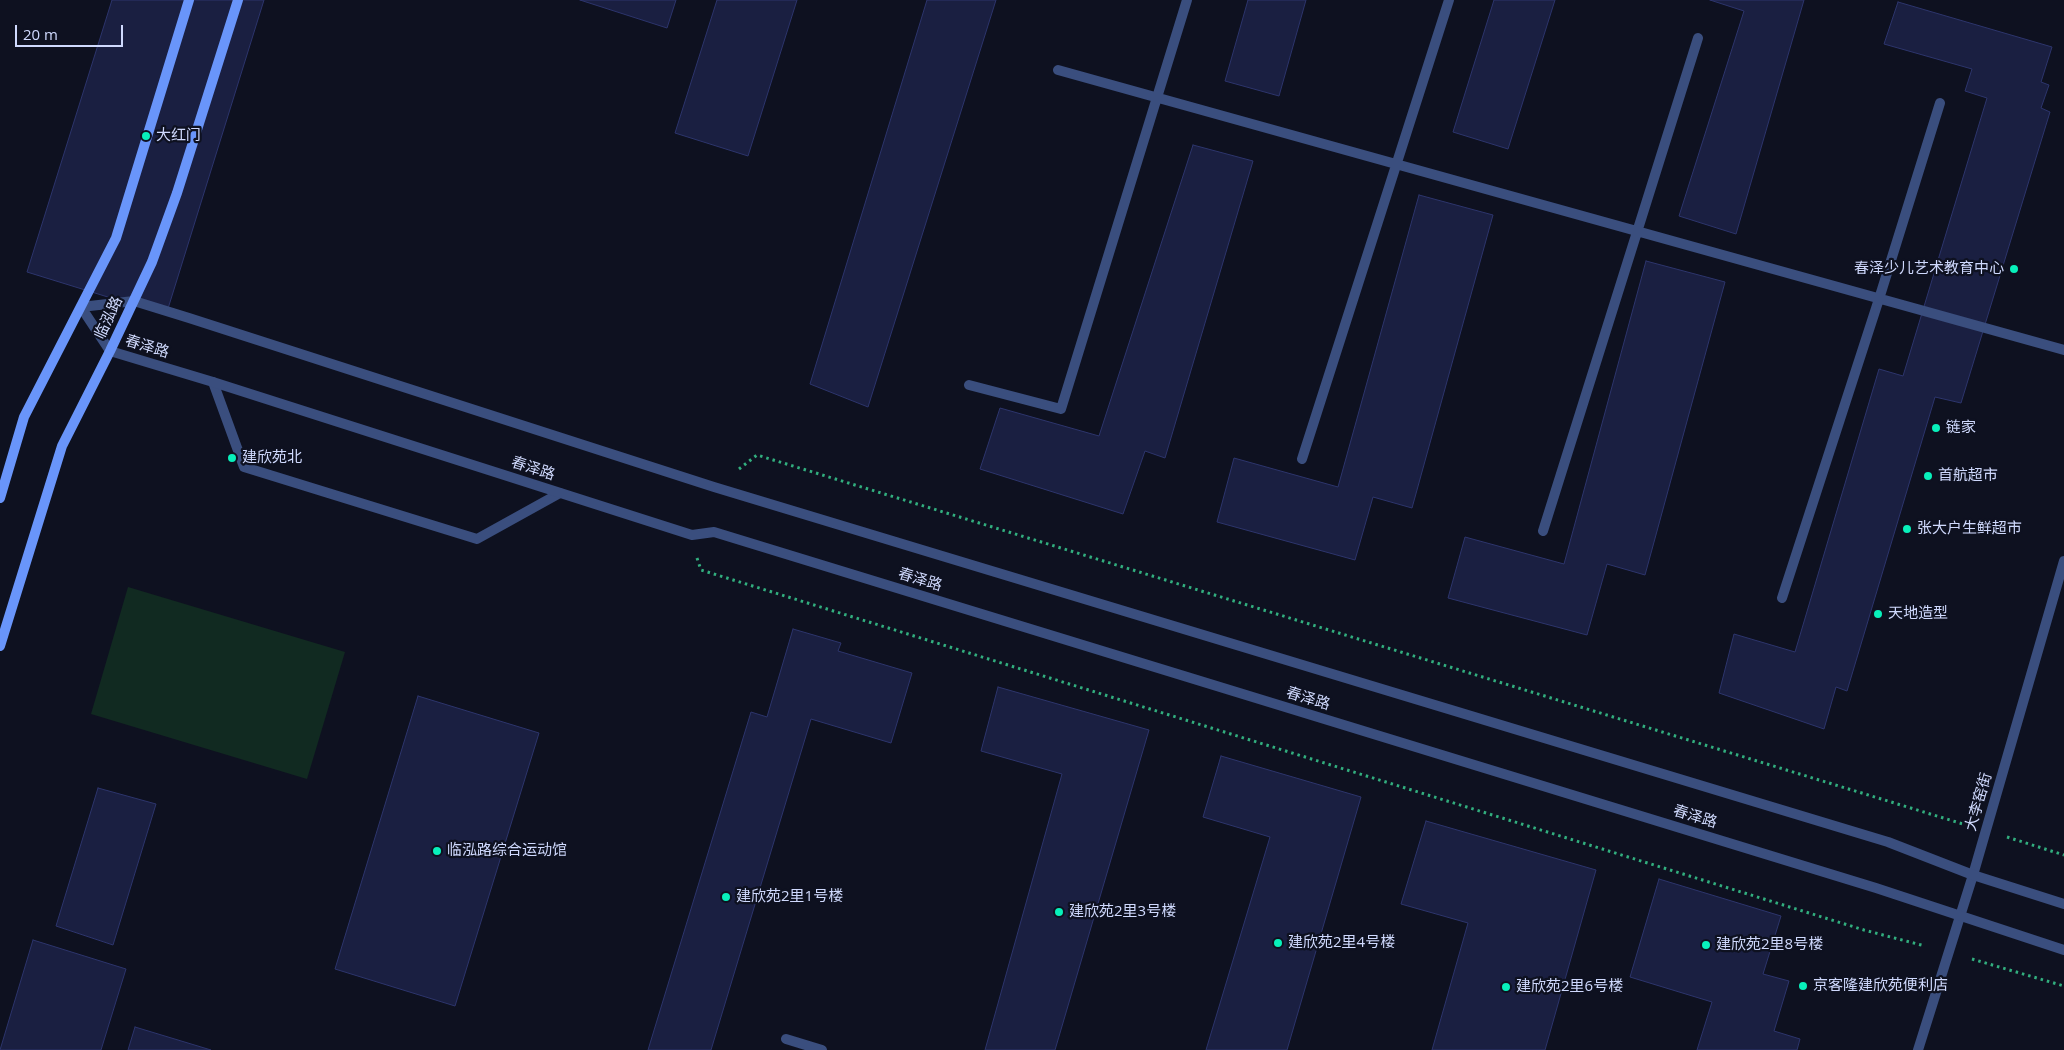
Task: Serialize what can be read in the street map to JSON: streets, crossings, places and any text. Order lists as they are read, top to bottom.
{
  "streets": {
    "main road": ["临泓路"],
    "street": ["春泽路", "大李窑街"]
  },
  "crossings": [
    ["临泓路", "春泽路"],
    ["春泽路", "大李窑街"]
  ],
  "places": [
    "大红门",
    "春泽少儿艺术教育中心",
    "链家",
    "建欣苑北",
    "首航超市",
    "张大户生鲜超市",
    "天地造型",
    "临泓路综合运动馆",
    "建欣苑2里1号楼",
    "建欣苑2里3号楼",
    "建欣苑2里4号楼",
    "建欣苑2里8号楼",
    "京客隆建欣苑便利店",
    "建欣苑2里6号楼"
  ],
  "scale_bar": "20 m"
}
